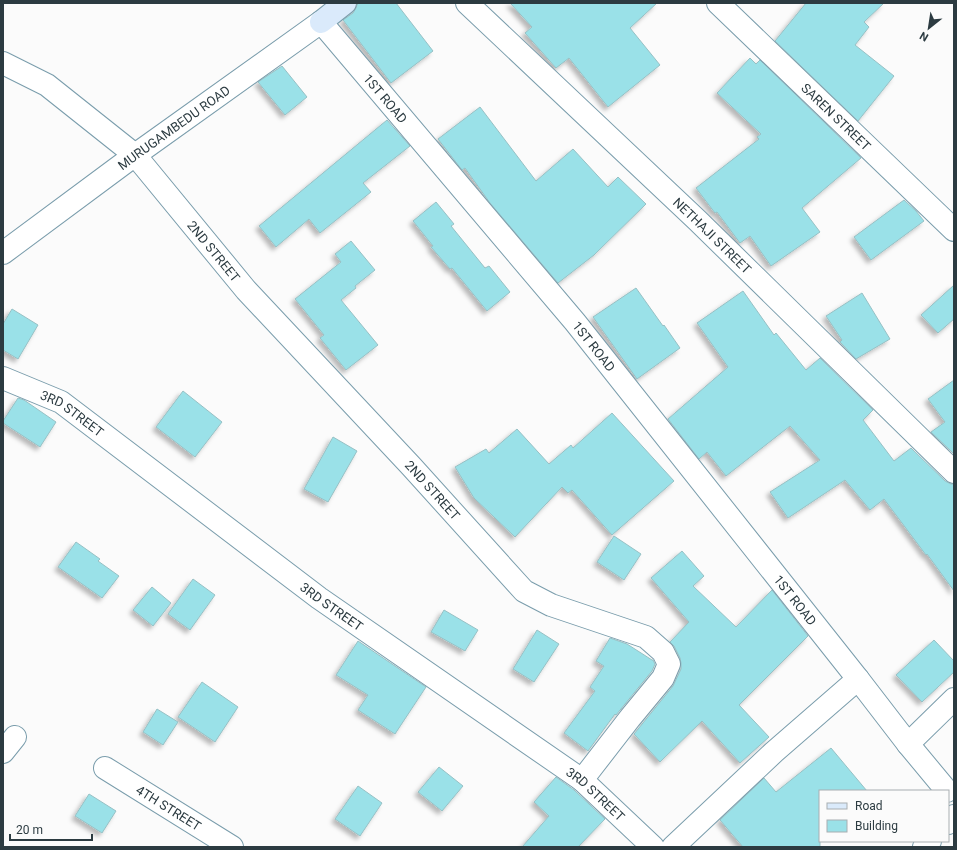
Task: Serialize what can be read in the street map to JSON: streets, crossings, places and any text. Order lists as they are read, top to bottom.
{
  "streets": {
    "street": [
      "1ST ROAD",
      "SAREN STREET",
      "MURUGAMBEDU ROAD",
      "NETHAJI STREET",
      "2ND STREET",
      "3RD STREET",
      "4TH STREET"
    ]
  },
  "crossings": [
    ["1ST ROAD", "MURUGAMBEDU ROAD"],
    ["MURUGAMBEDU ROAD", "2ND STREET"],
    ["2ND STREET", "3RD STREET"]
  ],
  "legend": ["Road", "Building"],
  "scale_bar": "20 m",
  "north": "bottom left"
}
